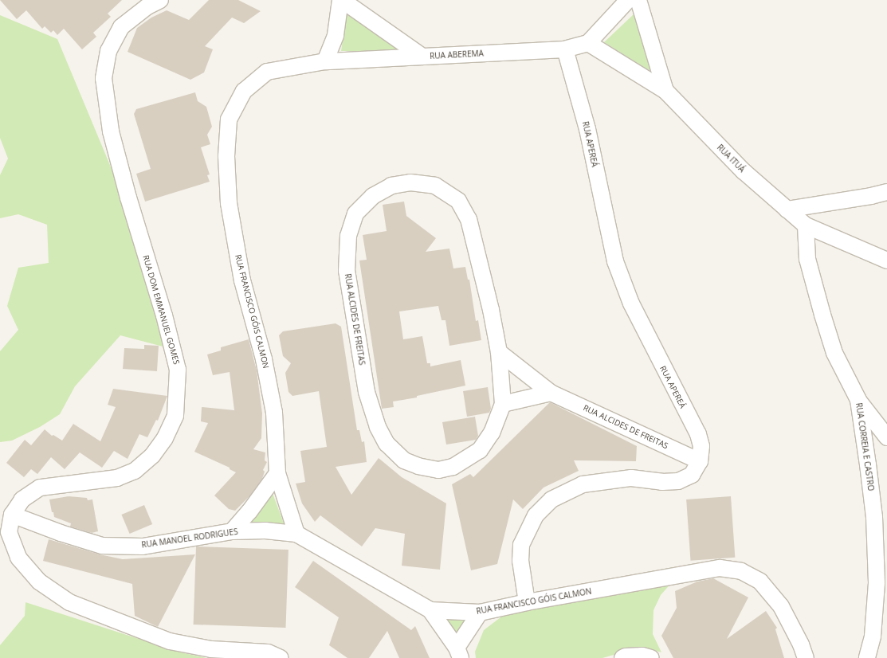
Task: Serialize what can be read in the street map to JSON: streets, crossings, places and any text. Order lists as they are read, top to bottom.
{
  "streets": {
    "street": [
      "RUA ABEREMA",
      "RUA APEREÁ",
      "RUA ITUÁ",
      "RUA DOM EMMANUEL GOMES",
      "RUA FRANCISCO GÓIS CALMON",
      "RUA ALCIDES DE FREITAS",
      "RUA CORREIA E CASTRO",
      "RUA MANOEL RODRIGUES"
    ]
  },
  "crossings": [
    ["RUA ABEREMA", "RUA APEREÁ"],
    ["RUA ABEREMA", "RUA FRANCISCO GÓIS CALMON"],
    ["RUA APEREÁ", "RUA FRANCISCO GÓIS CALMON"],
    ["RUA APEREÁ", "RUA ALCIDES DE FREITAS"],
    ["RUA ITUÁ", "RUA CORREIA E CASTRO"],
    ["RUA DOM EMMANUEL GOMES", "RUA MANOEL RODRIGUES"],
    ["RUA FRANCISCO GÓIS CALMON", "RUA MANOEL RODRIGUES"]
  ]
}
